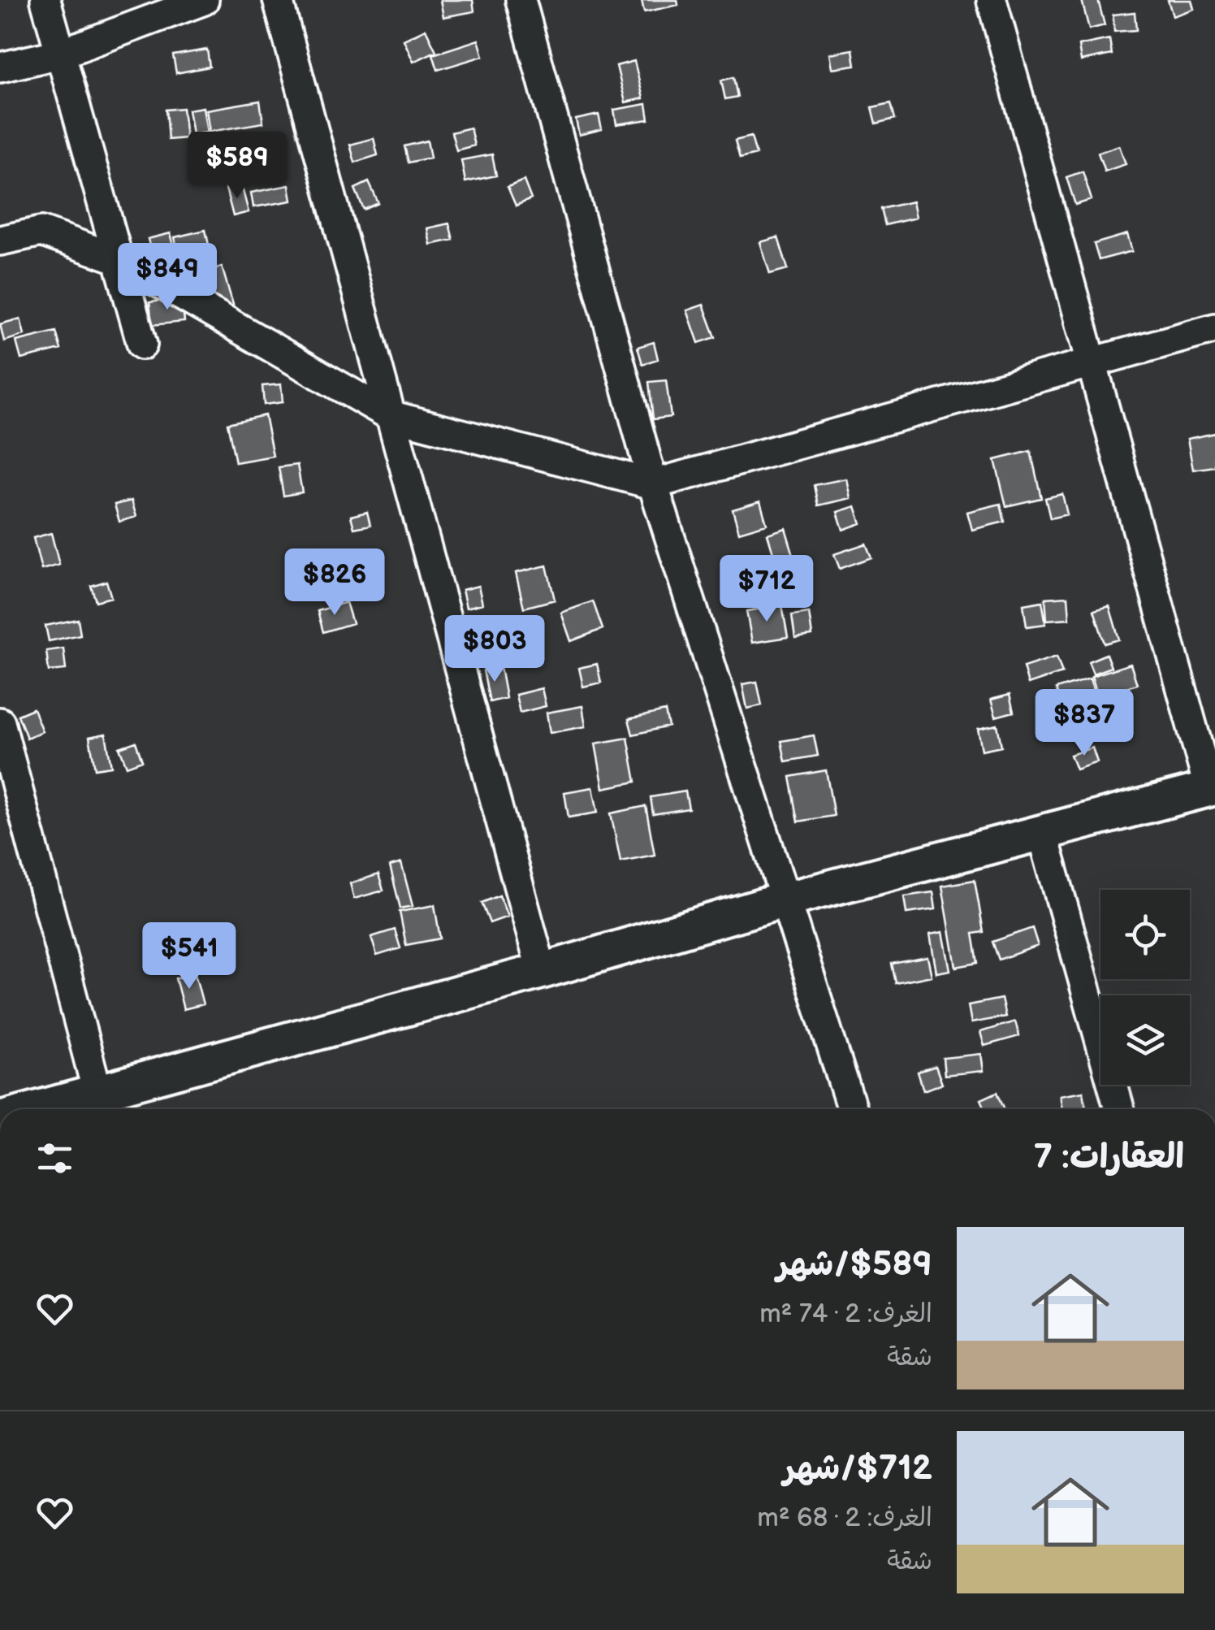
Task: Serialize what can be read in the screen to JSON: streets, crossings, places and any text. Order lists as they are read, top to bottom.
{
  "page": {
    "price": [
      "$589",
      "$849",
      "$826",
      "$712",
      "$803",
      "$837",
      "$541"
    ],
    "heading": "العقارات: 7",
    "list": [
      {
        "name": "$589/شهر",
        "note": "الغرف: 2 · 74 m² · شقة"
      },
      {
        "name": "$712/شهر",
        "note": "الغرف: 2 · 68 m² · شقة"
      }
    ]
  }
}
